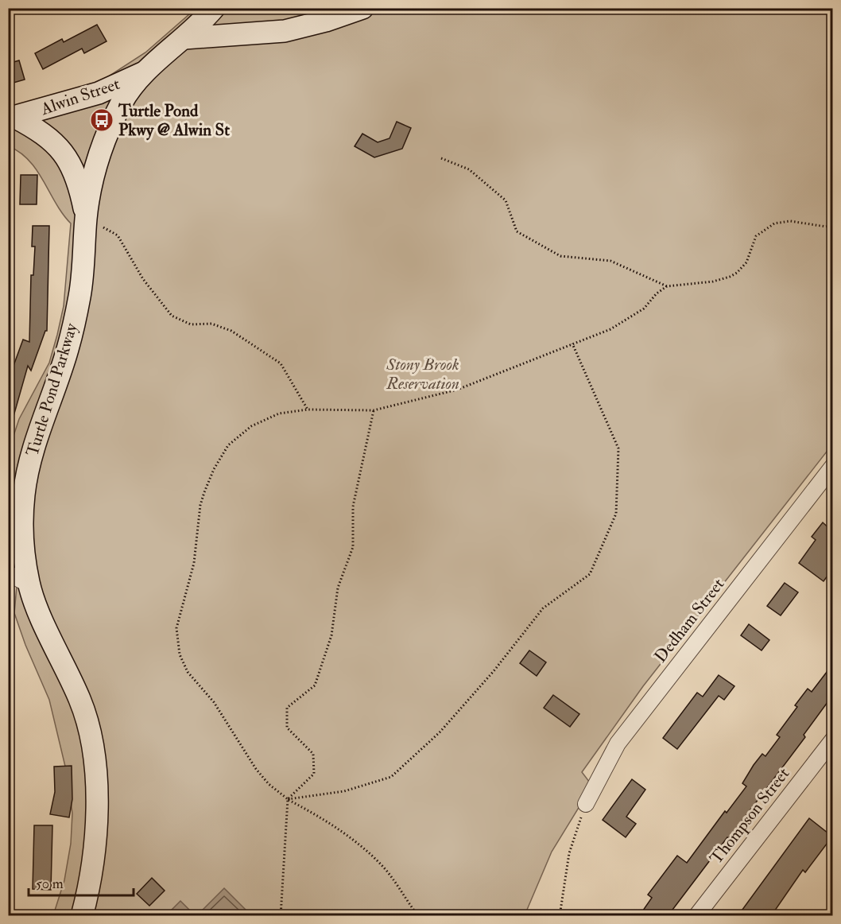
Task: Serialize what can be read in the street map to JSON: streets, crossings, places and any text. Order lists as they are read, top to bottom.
{
  "streets": {
    "main road": ["Alwin Street", "Turtle Pond Parkway"],
    "street": ["Dedham Street", "Thompson Street"]
  },
  "crossings": [
    ["Alwin Street", "Turtle Pond Parkway"]
  ],
  "parks": ["Stony Brook Reservation"],
  "places": {
    "bus stop": ["Turtle Pond Pkwy @ Alwin St"]
  },
  "scale_bar": "50 m"
}
